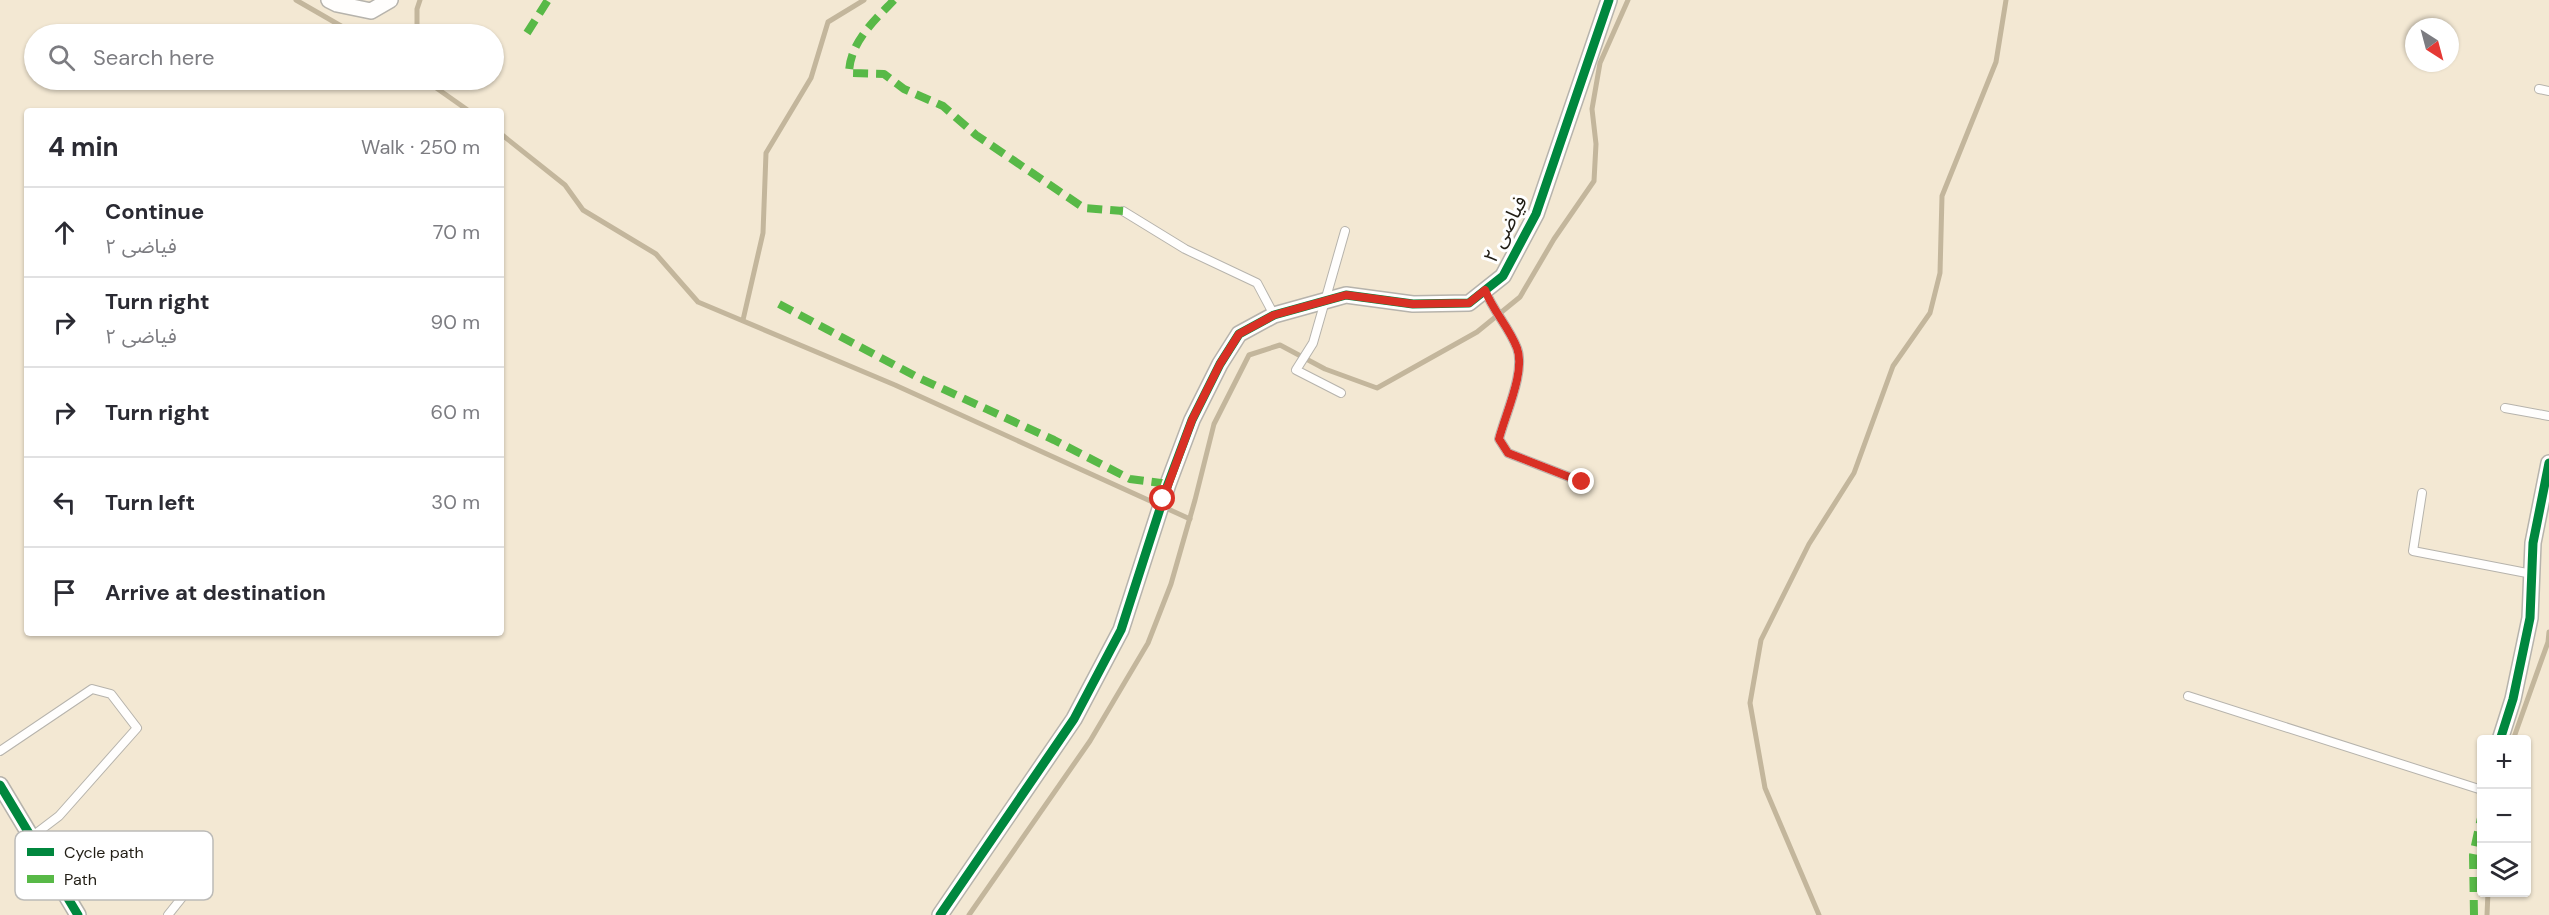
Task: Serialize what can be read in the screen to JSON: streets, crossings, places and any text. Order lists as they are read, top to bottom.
{
  "streets": {
    "street": ["فیاضی ۲"]
  },
  "legend": ["Cycle path", "Path"],
  "north": "bottom right",
  "page": {
    "search": "Search here",
    "heading": ["4 min", "Walk · 250 m"],
    "list": [
      ["Continue", "فیاضی ۲", "70 m"],
      ["Turn right", "فیاضی ۲", "90 m"],
      ["Turn right", "60 m"],
      ["Turn left", "30 m"],
      "Arrive at destination"
    ],
    "map_buttons": ["+", "−"]
  }
}
